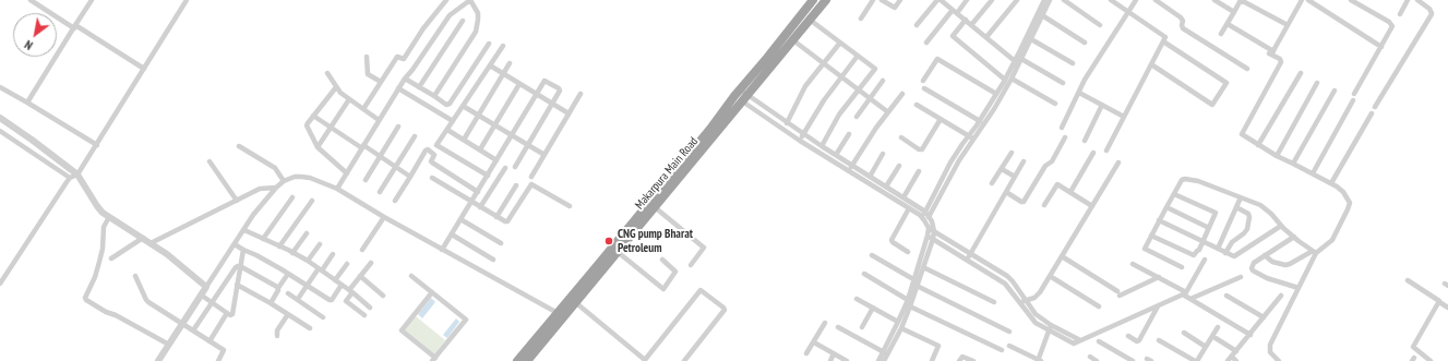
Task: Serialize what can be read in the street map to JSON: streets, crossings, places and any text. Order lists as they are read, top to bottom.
{
  "streets": {
    "highway": ["Makarpura Main Road"]
  },
  "places": ["CNG pump Bharat Petroleum"],
  "north": "bottom left"
}
